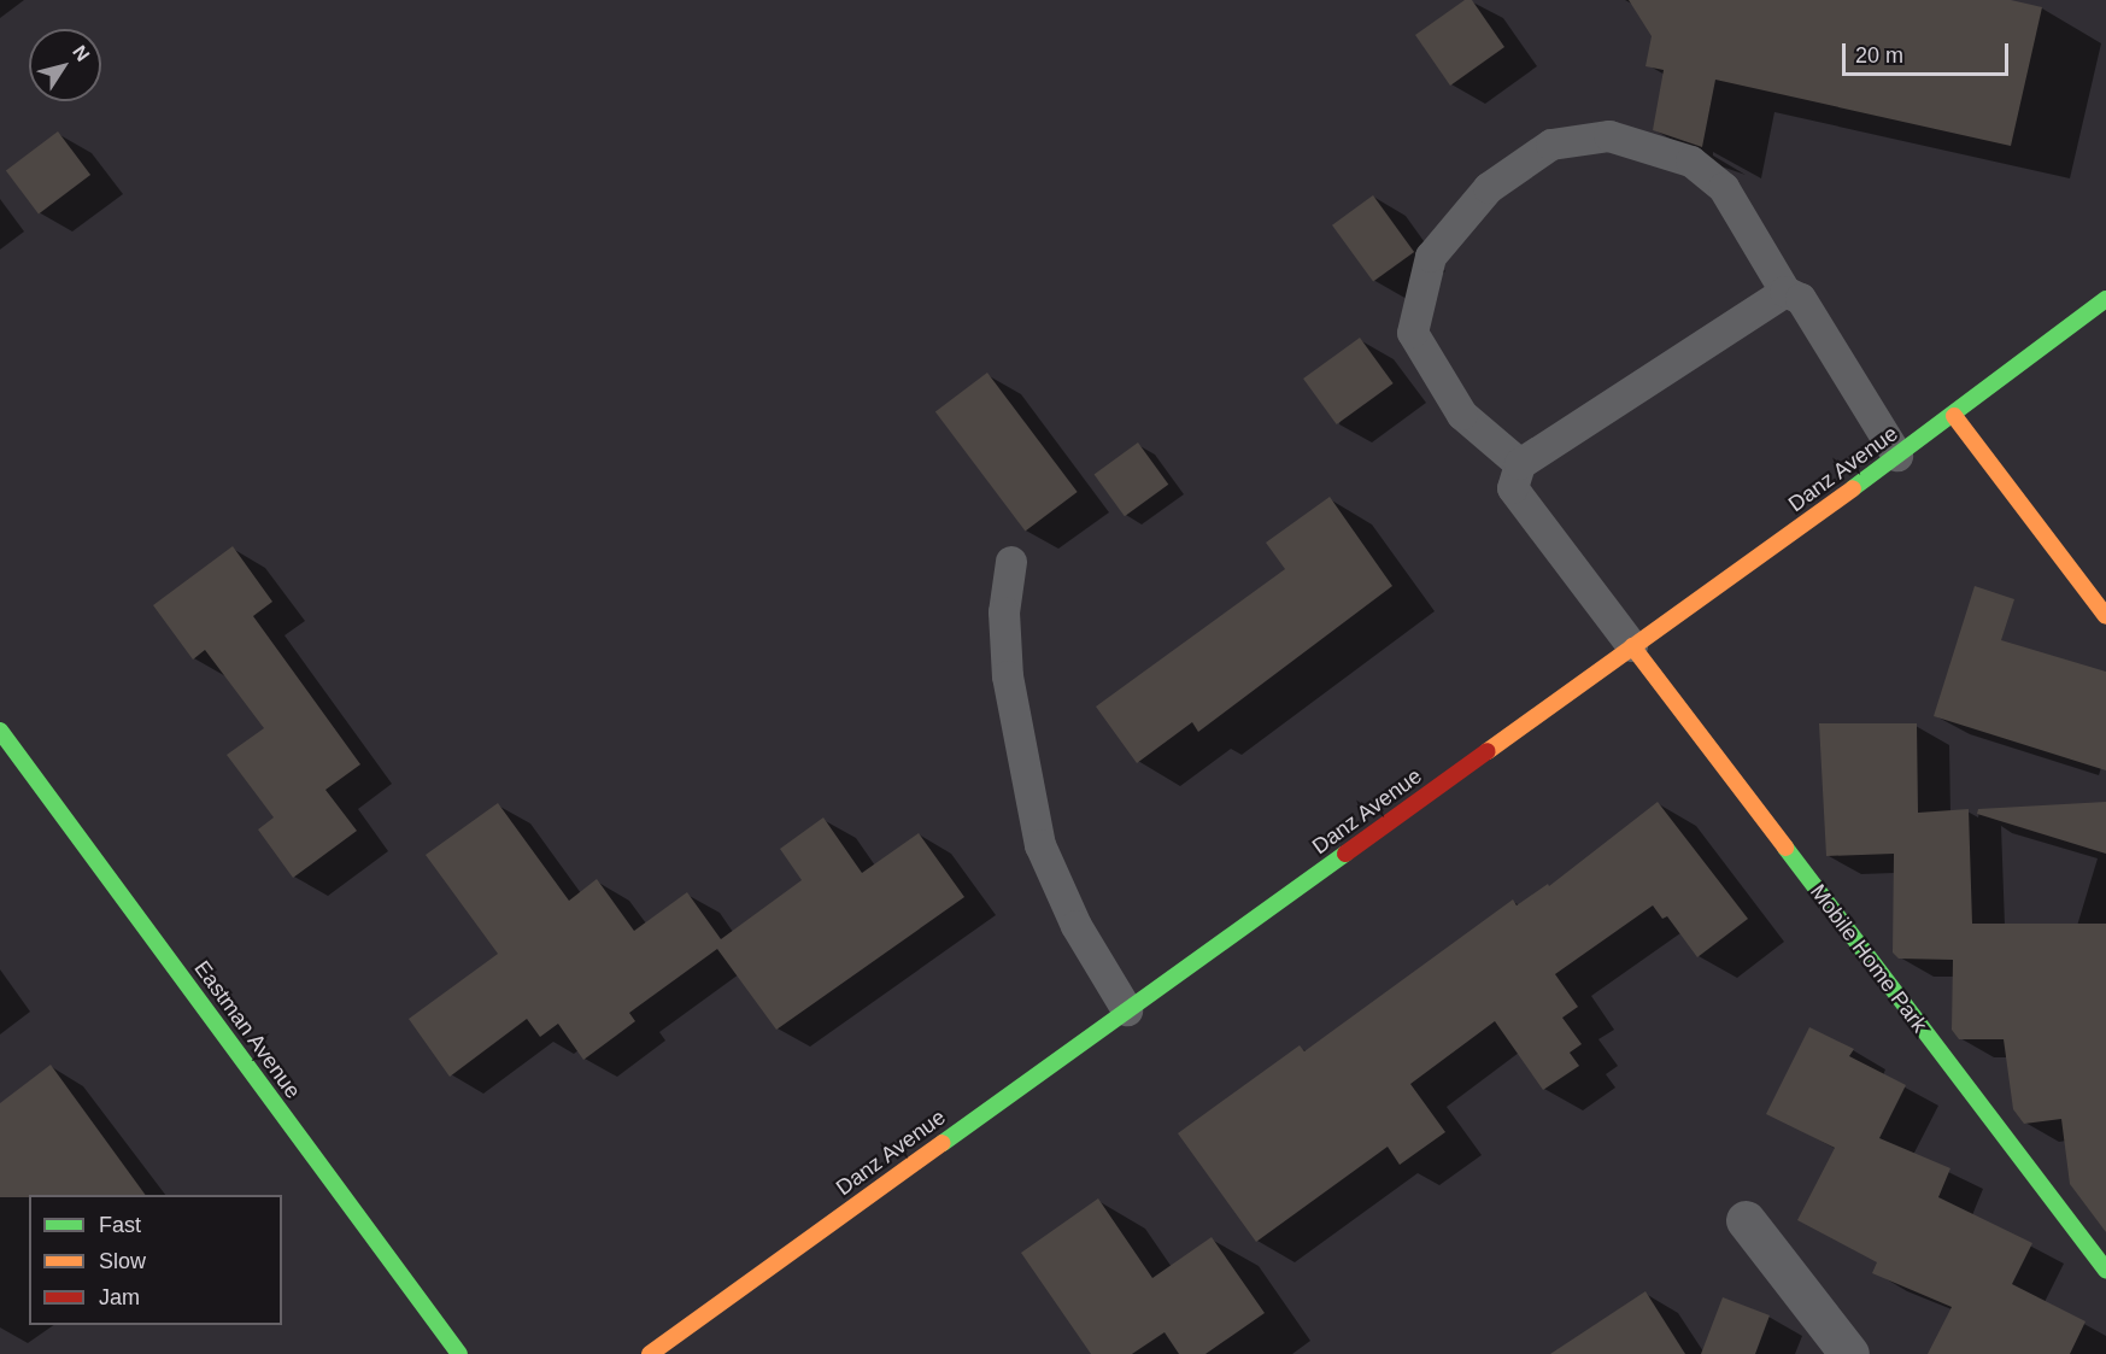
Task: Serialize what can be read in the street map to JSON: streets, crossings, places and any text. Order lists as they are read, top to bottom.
{
  "streets": {
    "street": ["Danz Avenue", "Mobile Home Park", "Eastman Avenue"]
  },
  "crossings": [
    ["Danz Avenue", "Mobile Home Park"]
  ],
  "legend": ["Fast", "Slow", "Jam"],
  "scale_bar": "20 m",
  "north": "top right"
}
